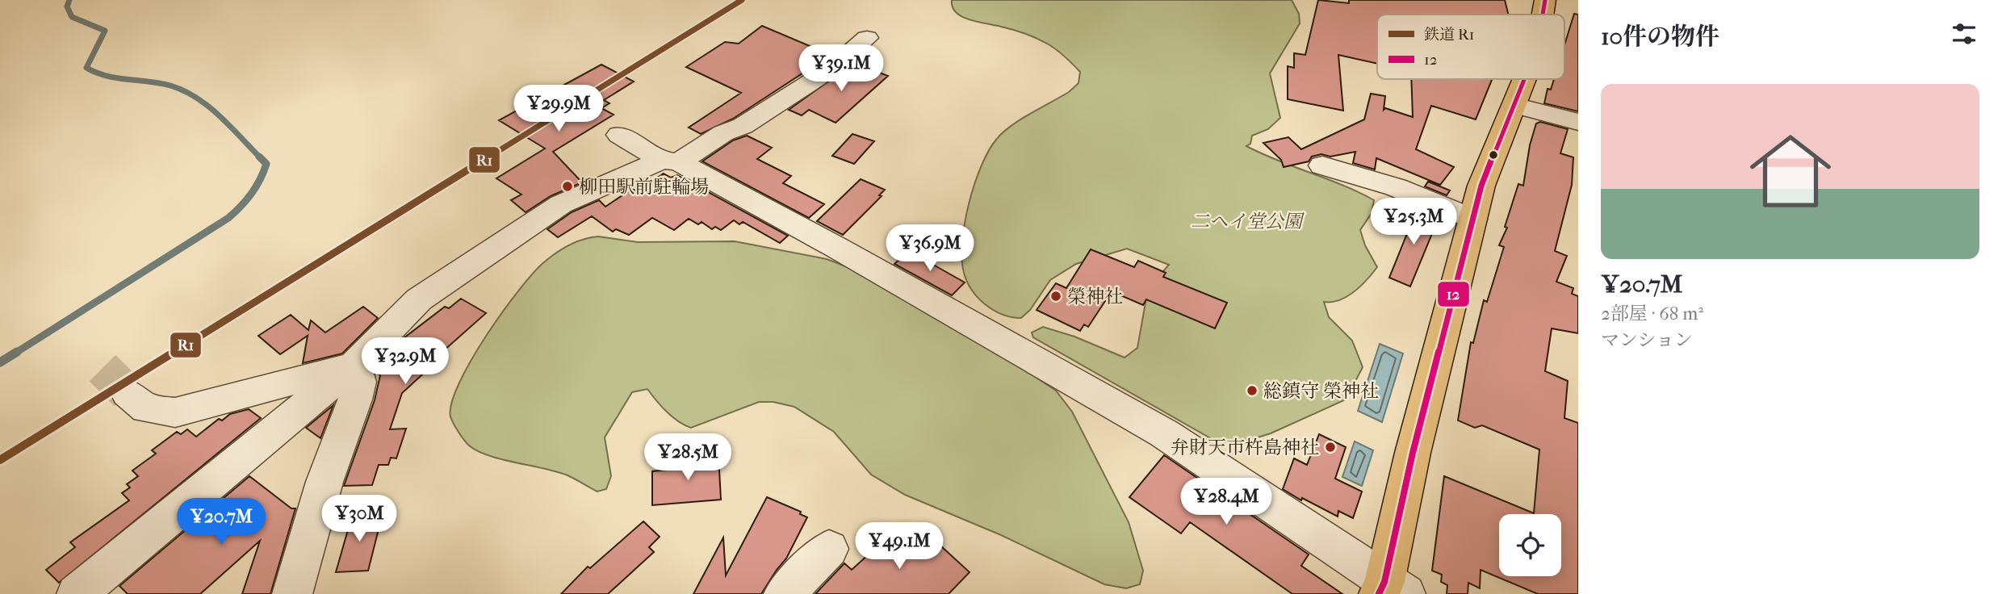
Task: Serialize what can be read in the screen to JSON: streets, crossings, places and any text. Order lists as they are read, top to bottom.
{
  "parks": ["二ヘイ堂公園"],
  "places": [
    "柳田駅前駐輪場",
    "榮神社",
    "総鎮守 榮神社",
    "弁財天市杵島神社"
  ],
  "lines": ["rail line R1", "transit line 12"],
  "legend": ["鉄道 R1", "12"],
  "page": {
    "heading": "10件の物件",
    "price": [
      "¥39.1M",
      "¥29.9M",
      "¥25.3M",
      "¥36.9M",
      "¥32.9M",
      "¥28.5M",
      "¥28.4M",
      "¥30M",
      "¥20.7M",
      "¥49.1M"
    ],
    "list": [
      {
        "name": "¥20.7M",
        "note": "2部屋 · 68 m² · マンション"
      }
    ]
  }
}
